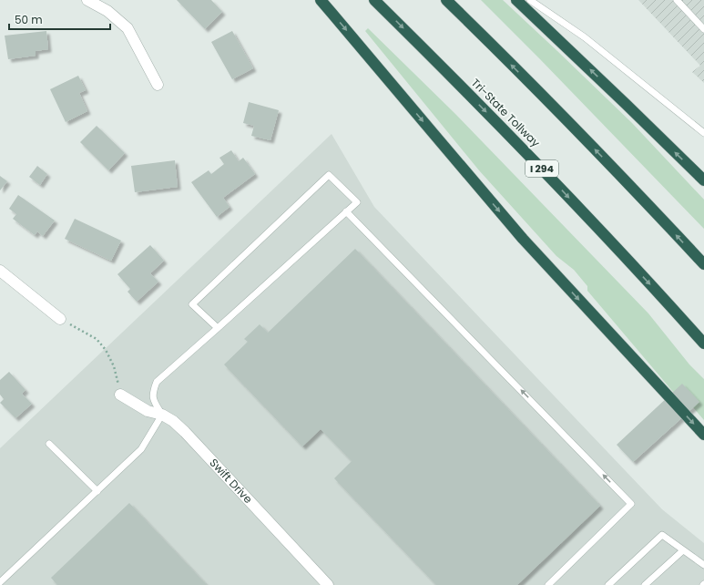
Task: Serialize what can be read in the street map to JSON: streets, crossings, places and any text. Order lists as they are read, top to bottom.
{
  "streets": {
    "highway": ["Tri-State Tollway", "I 294"],
    "street": ["Swift Drive"]
  },
  "scale_bar": "50 m"
}
